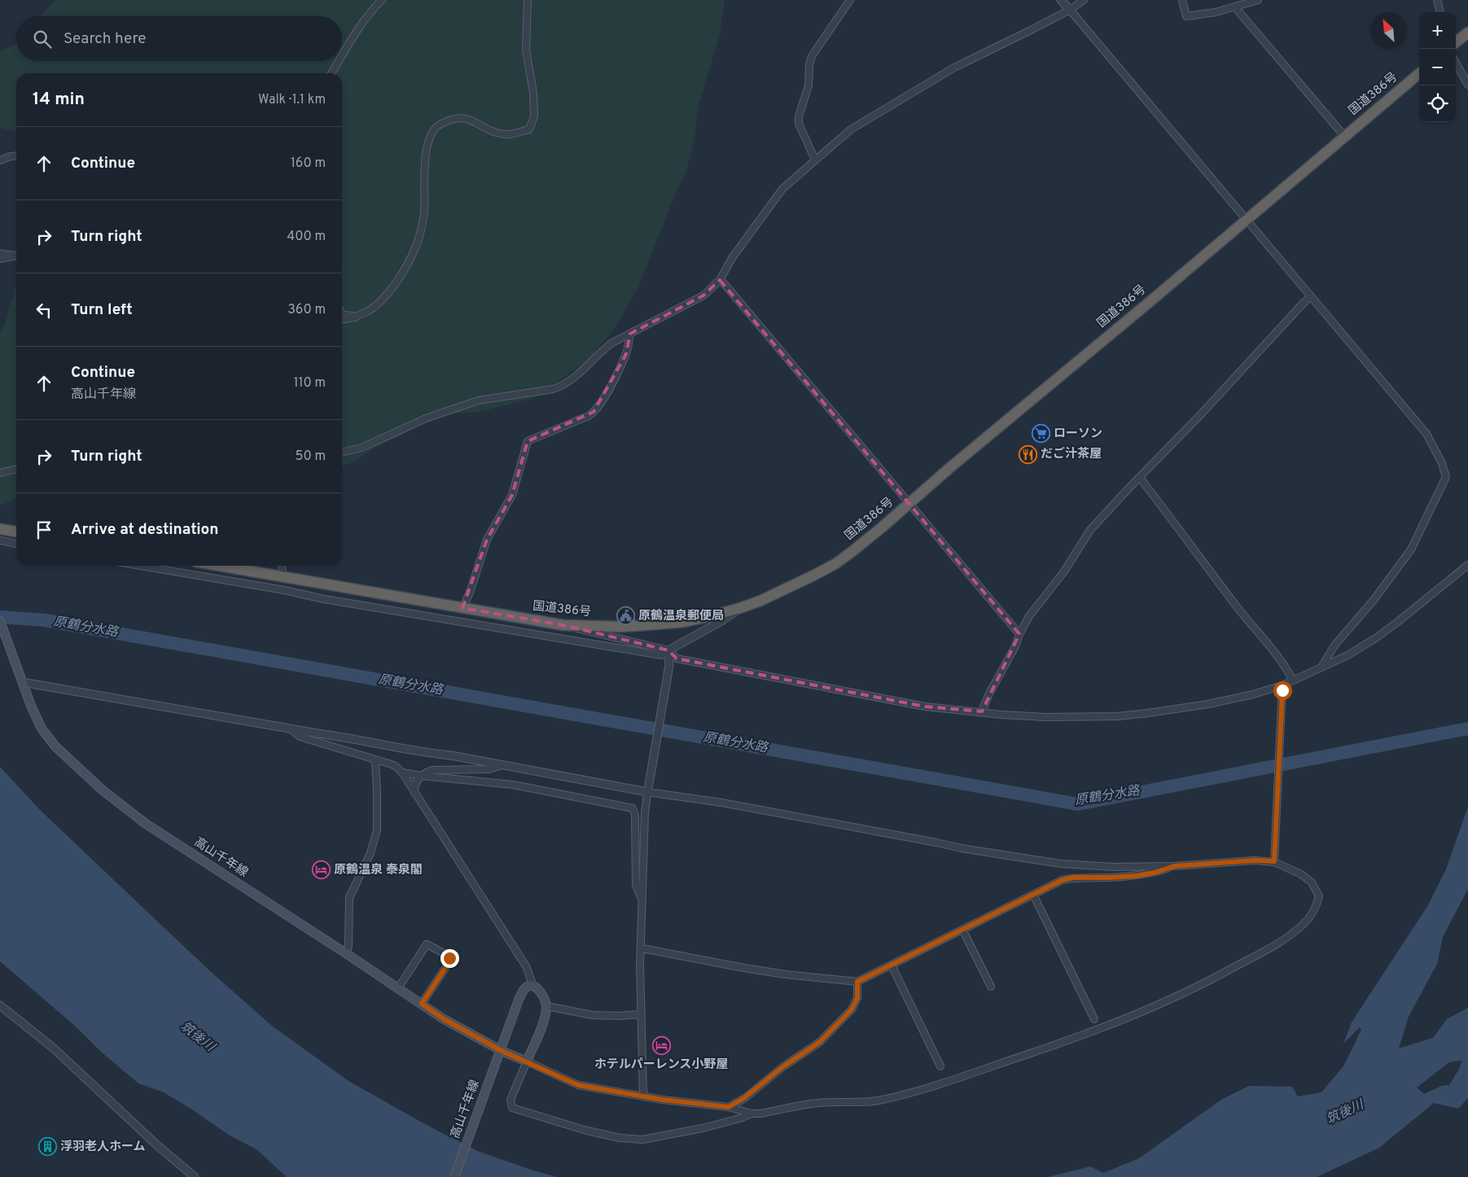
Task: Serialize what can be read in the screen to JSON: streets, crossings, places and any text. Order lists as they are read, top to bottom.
{
  "streets": {
    "highway": ["国道386号"],
    "main road": ["高山千年線"]
  },
  "water": ["原鶴分水路", "筑後川"],
  "places": {
    "supermarket": ["ローソン"],
    "restaurant": ["だご汁茶屋"],
    "public building": ["原鶴温泉郵便局"],
    "hotel": ["原鶴温泉 泰泉閣", "ホテルパーレンス小野屋"],
    "building": ["浮羽老人ホーム"]
  },
  "north": "top left",
  "page": {
    "map_buttons": ["+", "−"],
    "search": "Search here",
    "heading": ["14 min", "Walk · 1.1 km"],
    "list": [
      ["Continue", "160 m"],
      ["Turn right", "400 m"],
      ["Turn left", "360 m"],
      ["Continue", "高山千年線", "110 m"],
      ["Turn right", "50 m"],
      "Arrive at destination"
    ]
  }
}
